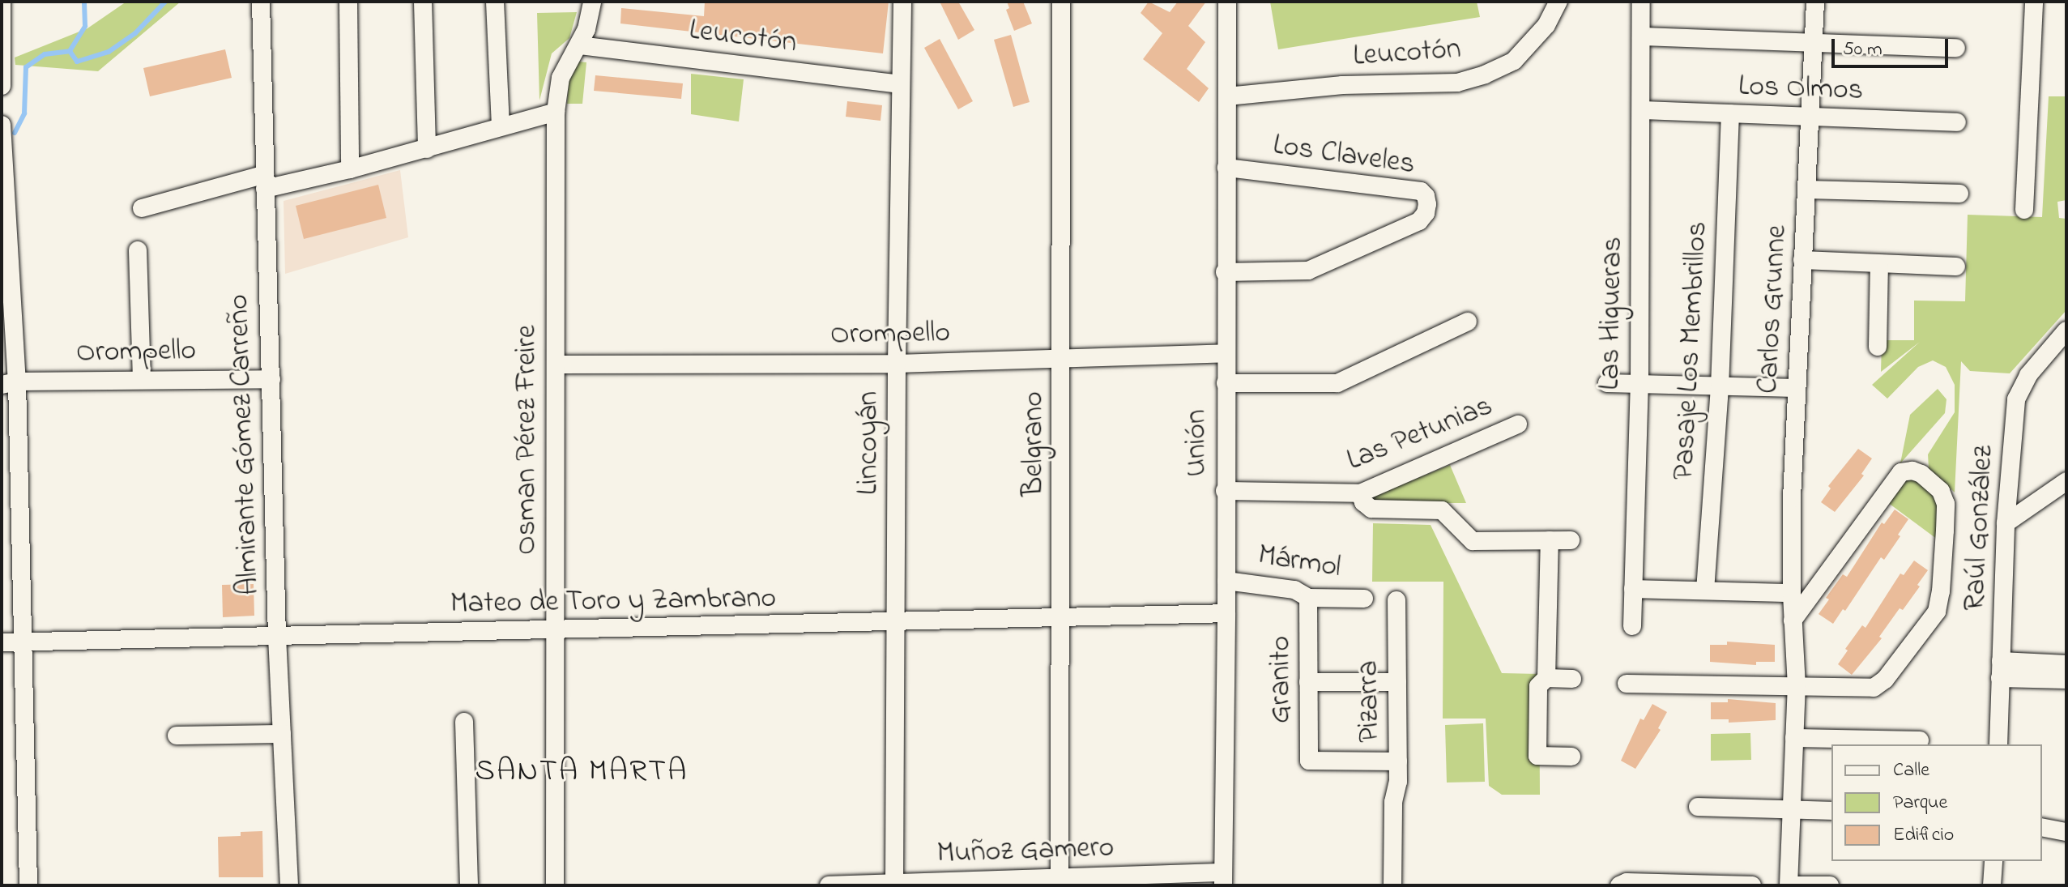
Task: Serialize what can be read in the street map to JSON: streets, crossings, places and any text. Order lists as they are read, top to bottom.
{
  "streets": {
    "street": [
      "Leucotón",
      "Los Olmos",
      "Los Claveles",
      "Carlos Grunne",
      "Las Higueras",
      "Orompello",
      "Pasaje Los Membrillos",
      "Las Petunias",
      "Osman Pérez Freire",
      "Lincoyán",
      "Unión",
      "Belgrano",
      "Almirante Gómez Carreño",
      "Raúl González",
      "Mármol",
      "Mateo de Toro y Zambrano",
      "Granito",
      "Pizarra",
      "Muñoz Gamero"
    ]
  },
  "crossings": [
    ["Leucotón", "Osman Pérez Freire"],
    ["Leucotón", "Lincoyán"],
    ["Leucotón", "Unión"],
    ["Los Olmos", "Carlos Grunne"],
    ["Los Olmos", "Las Higueras"],
    ["Los Olmos", "Pasaje Los Membrillos"],
    ["Los Claveles", "Unión"],
    ["Orompello", "Osman Pérez Freire"],
    ["Orompello", "Lincoyán"],
    ["Orompello", "Unión"],
    ["Orompello", "Belgrano"],
    ["Orompello", "Almirante Gómez Carreño"],
    ["Las Petunias", "Unión"],
    ["Osman Pérez Freire", "Mateo de Toro y Zambrano"],
    ["Lincoyán", "Mateo de Toro y Zambrano"],
    ["Lincoyán", "Muñoz Gamero"],
    ["Unión", "Mármol"],
    ["Unión", "Mateo de Toro y Zambrano"],
    ["Unión", "Muñoz Gamero"],
    ["Belgrano", "Mateo de Toro y Zambrano"],
    ["Belgrano", "Muñoz Gamero"],
    ["Almirante Gómez Carreño", "Mateo de Toro y Zambrano"],
    ["Mármol", "Granito"],
    ["Granito", "Pizarra"]
  ],
  "districts": ["SANTA MARTA"],
  "legend": ["Calle", "Parque", "Edificio"],
  "scale_bar": "50 m"
}
